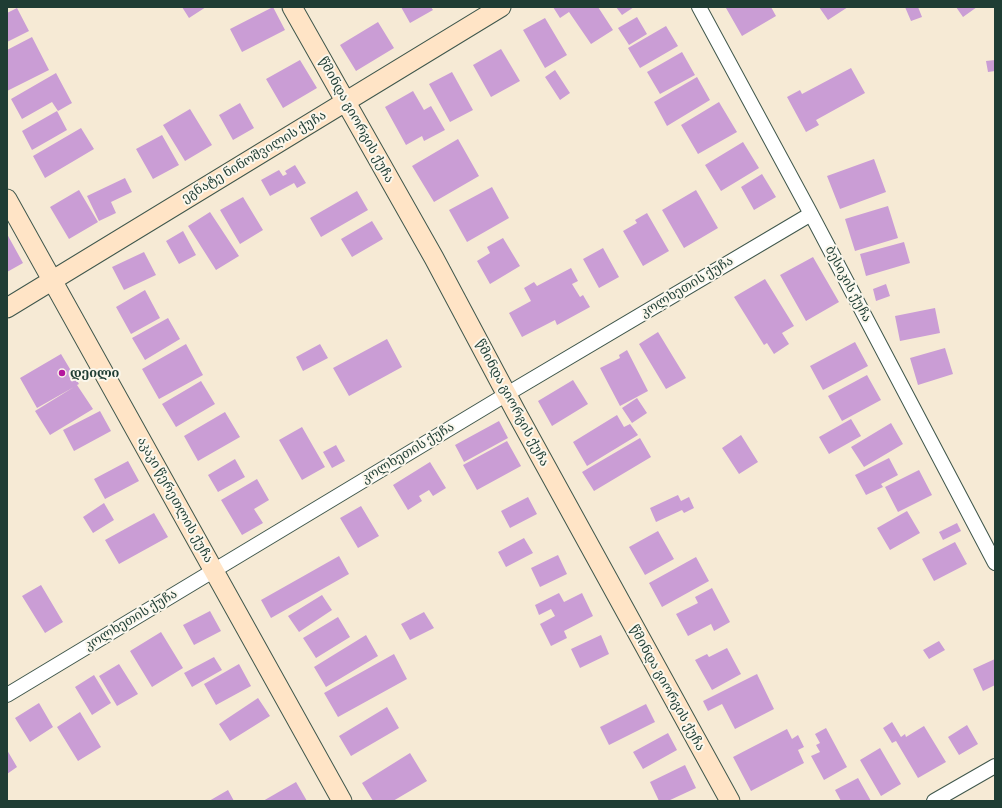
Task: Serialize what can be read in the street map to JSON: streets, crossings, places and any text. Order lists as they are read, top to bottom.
{
  "streets": {
    "main road": ["წმინდა გიორგის ქუჩა", "ეგნატე ნინოშვილის ქუჩა", "აკაკი წერეთლის ქუჩა"],
    "street": ["ბესიკის ქუჩა", "კოლხეთის ქუჩა"]
  },
  "crossings": [
    ["წმინდა გიორგის ქუჩა", "ეგნატე ნინოშვილის ქუჩა"],
    ["წმინდა გიორგის ქუჩა", "კოლხეთის ქუჩა"],
    ["ეგნატე ნინოშვილის ქუჩა", "აკაკი წერეთლის ქუჩა"],
    ["ბესიკის ქუჩა", "კოლხეთის ქუჩა"],
    ["კოლხეთის ქუჩა", "აკაკი წერეთლის ქუჩა"]
  ],
  "places": ["დეილი"]
}
